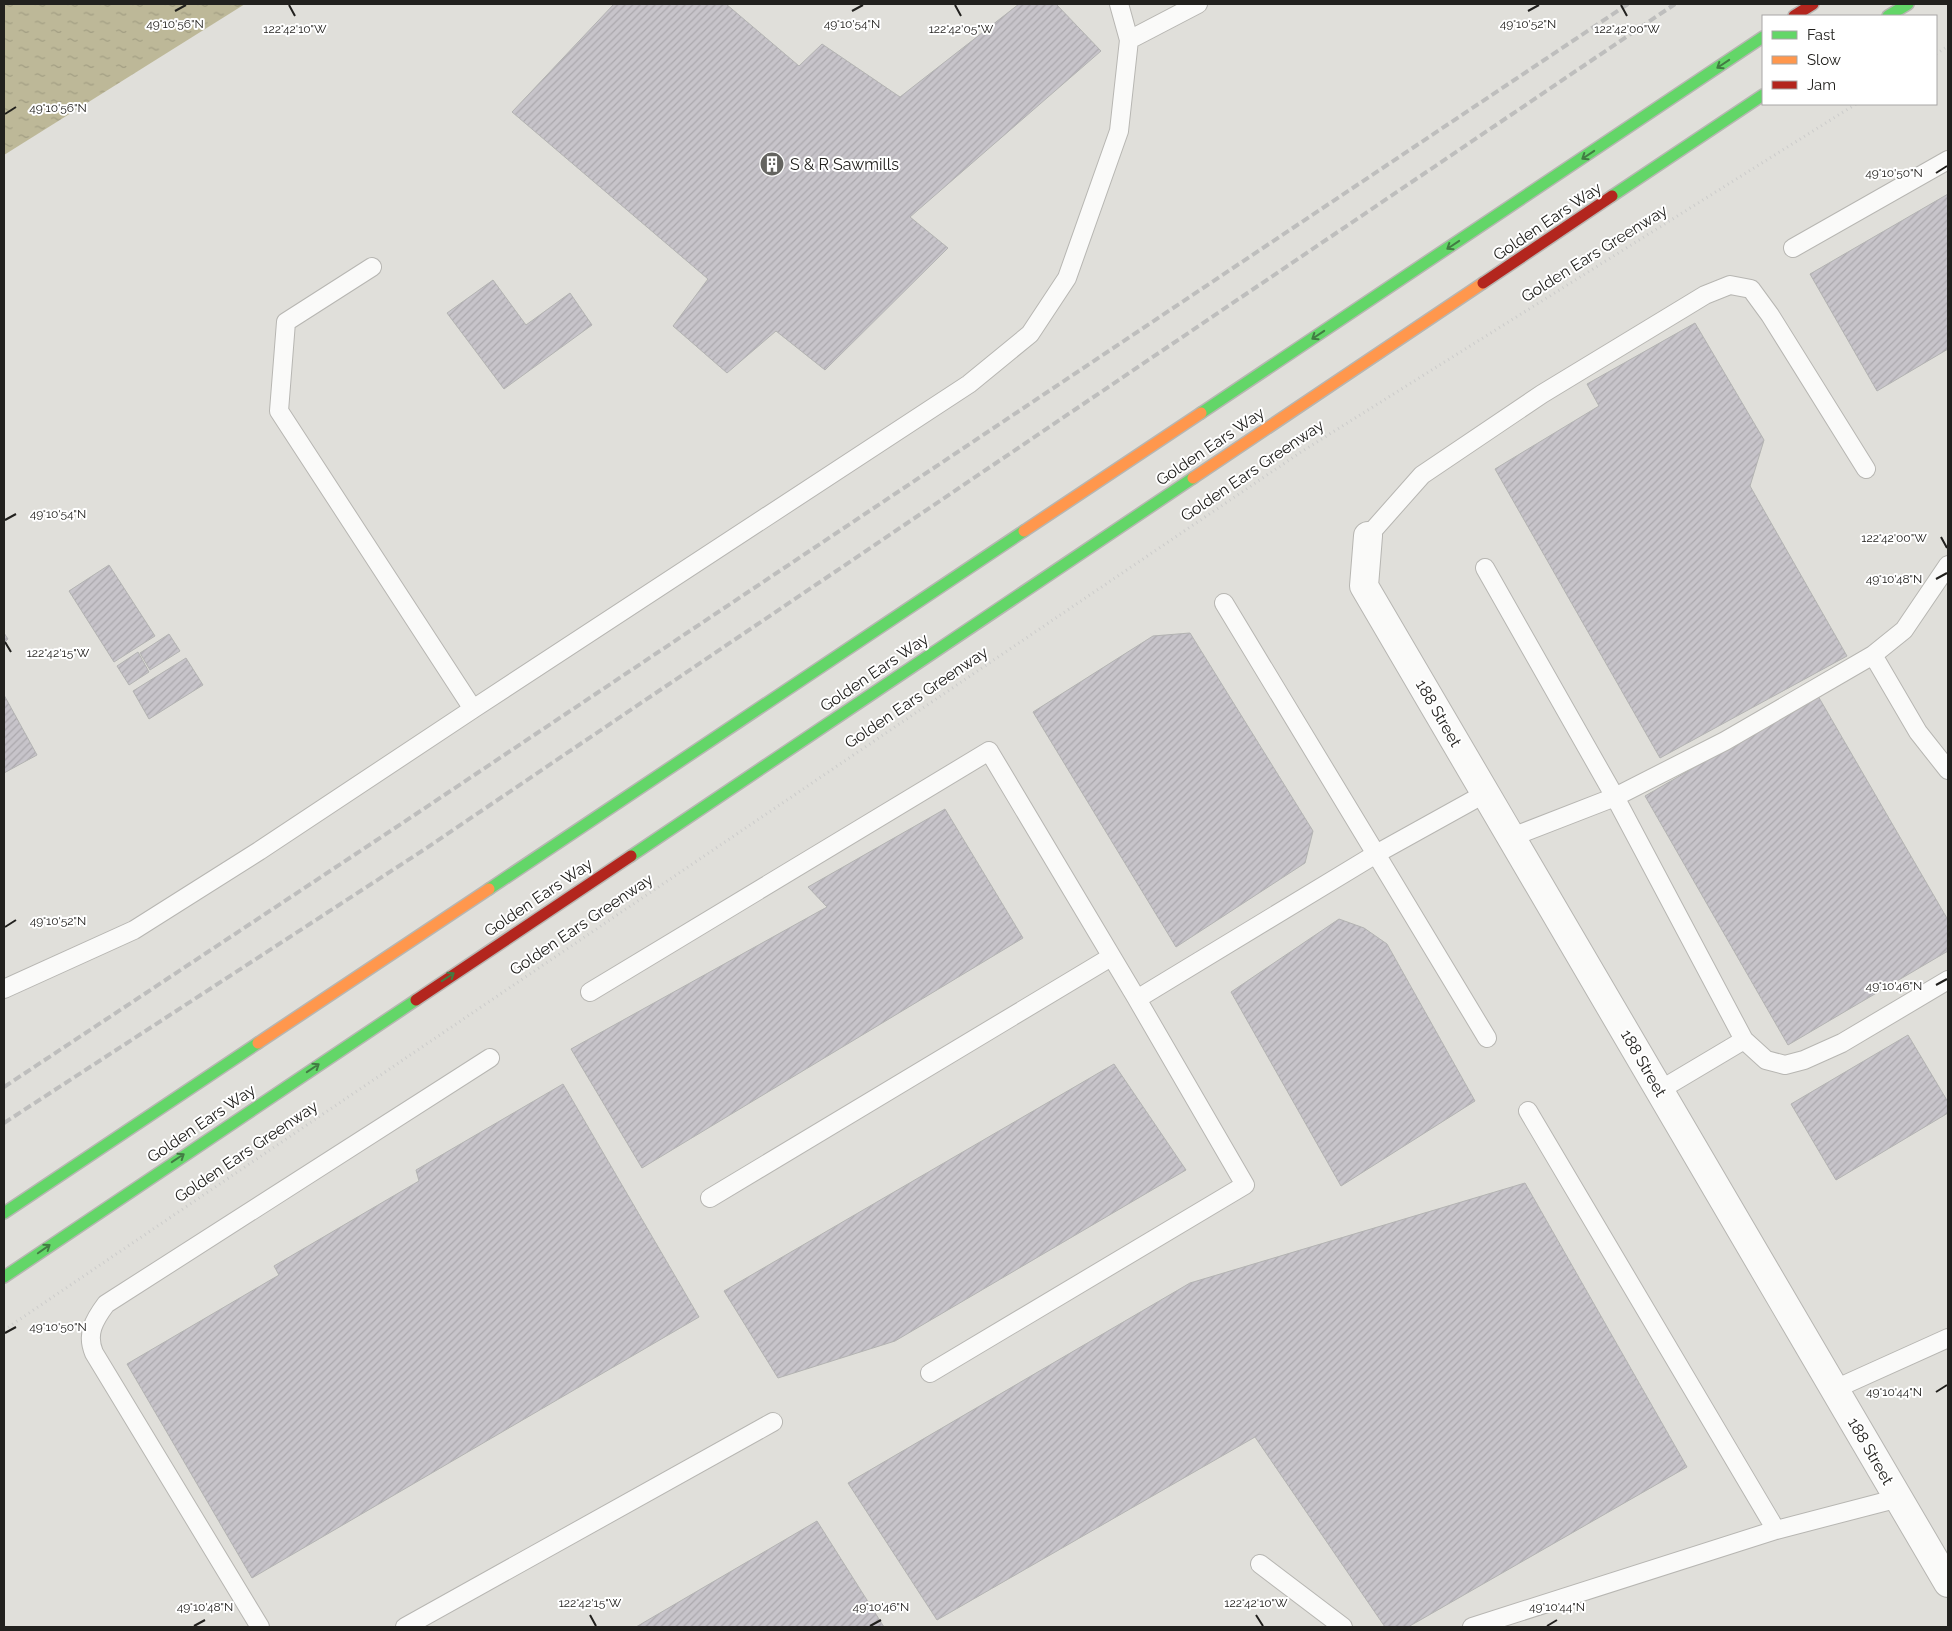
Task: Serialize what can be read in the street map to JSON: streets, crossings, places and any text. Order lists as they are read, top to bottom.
{
  "streets": {
    "main road": ["Golden Ears Way"],
    "street": ["188 Street"],
    "path": ["Golden Ears Greenway"]
  },
  "places": {
    "building": ["S & R Sawmills"]
  },
  "legend": ["Fast", "Slow", "Jam"],
  "coordinates": [
    "49°10'54\"N",
    "49°10'56\"N",
    "49°10'52\"N",
    "122°42'10\"W",
    "122°42'05\"W",
    "122°42'00\"W",
    "49°10'50\"N",
    "49°10'48\"N",
    "122°42'15\"W",
    "49°10'46\"N",
    "49°10'44\"N"
  ]
}
